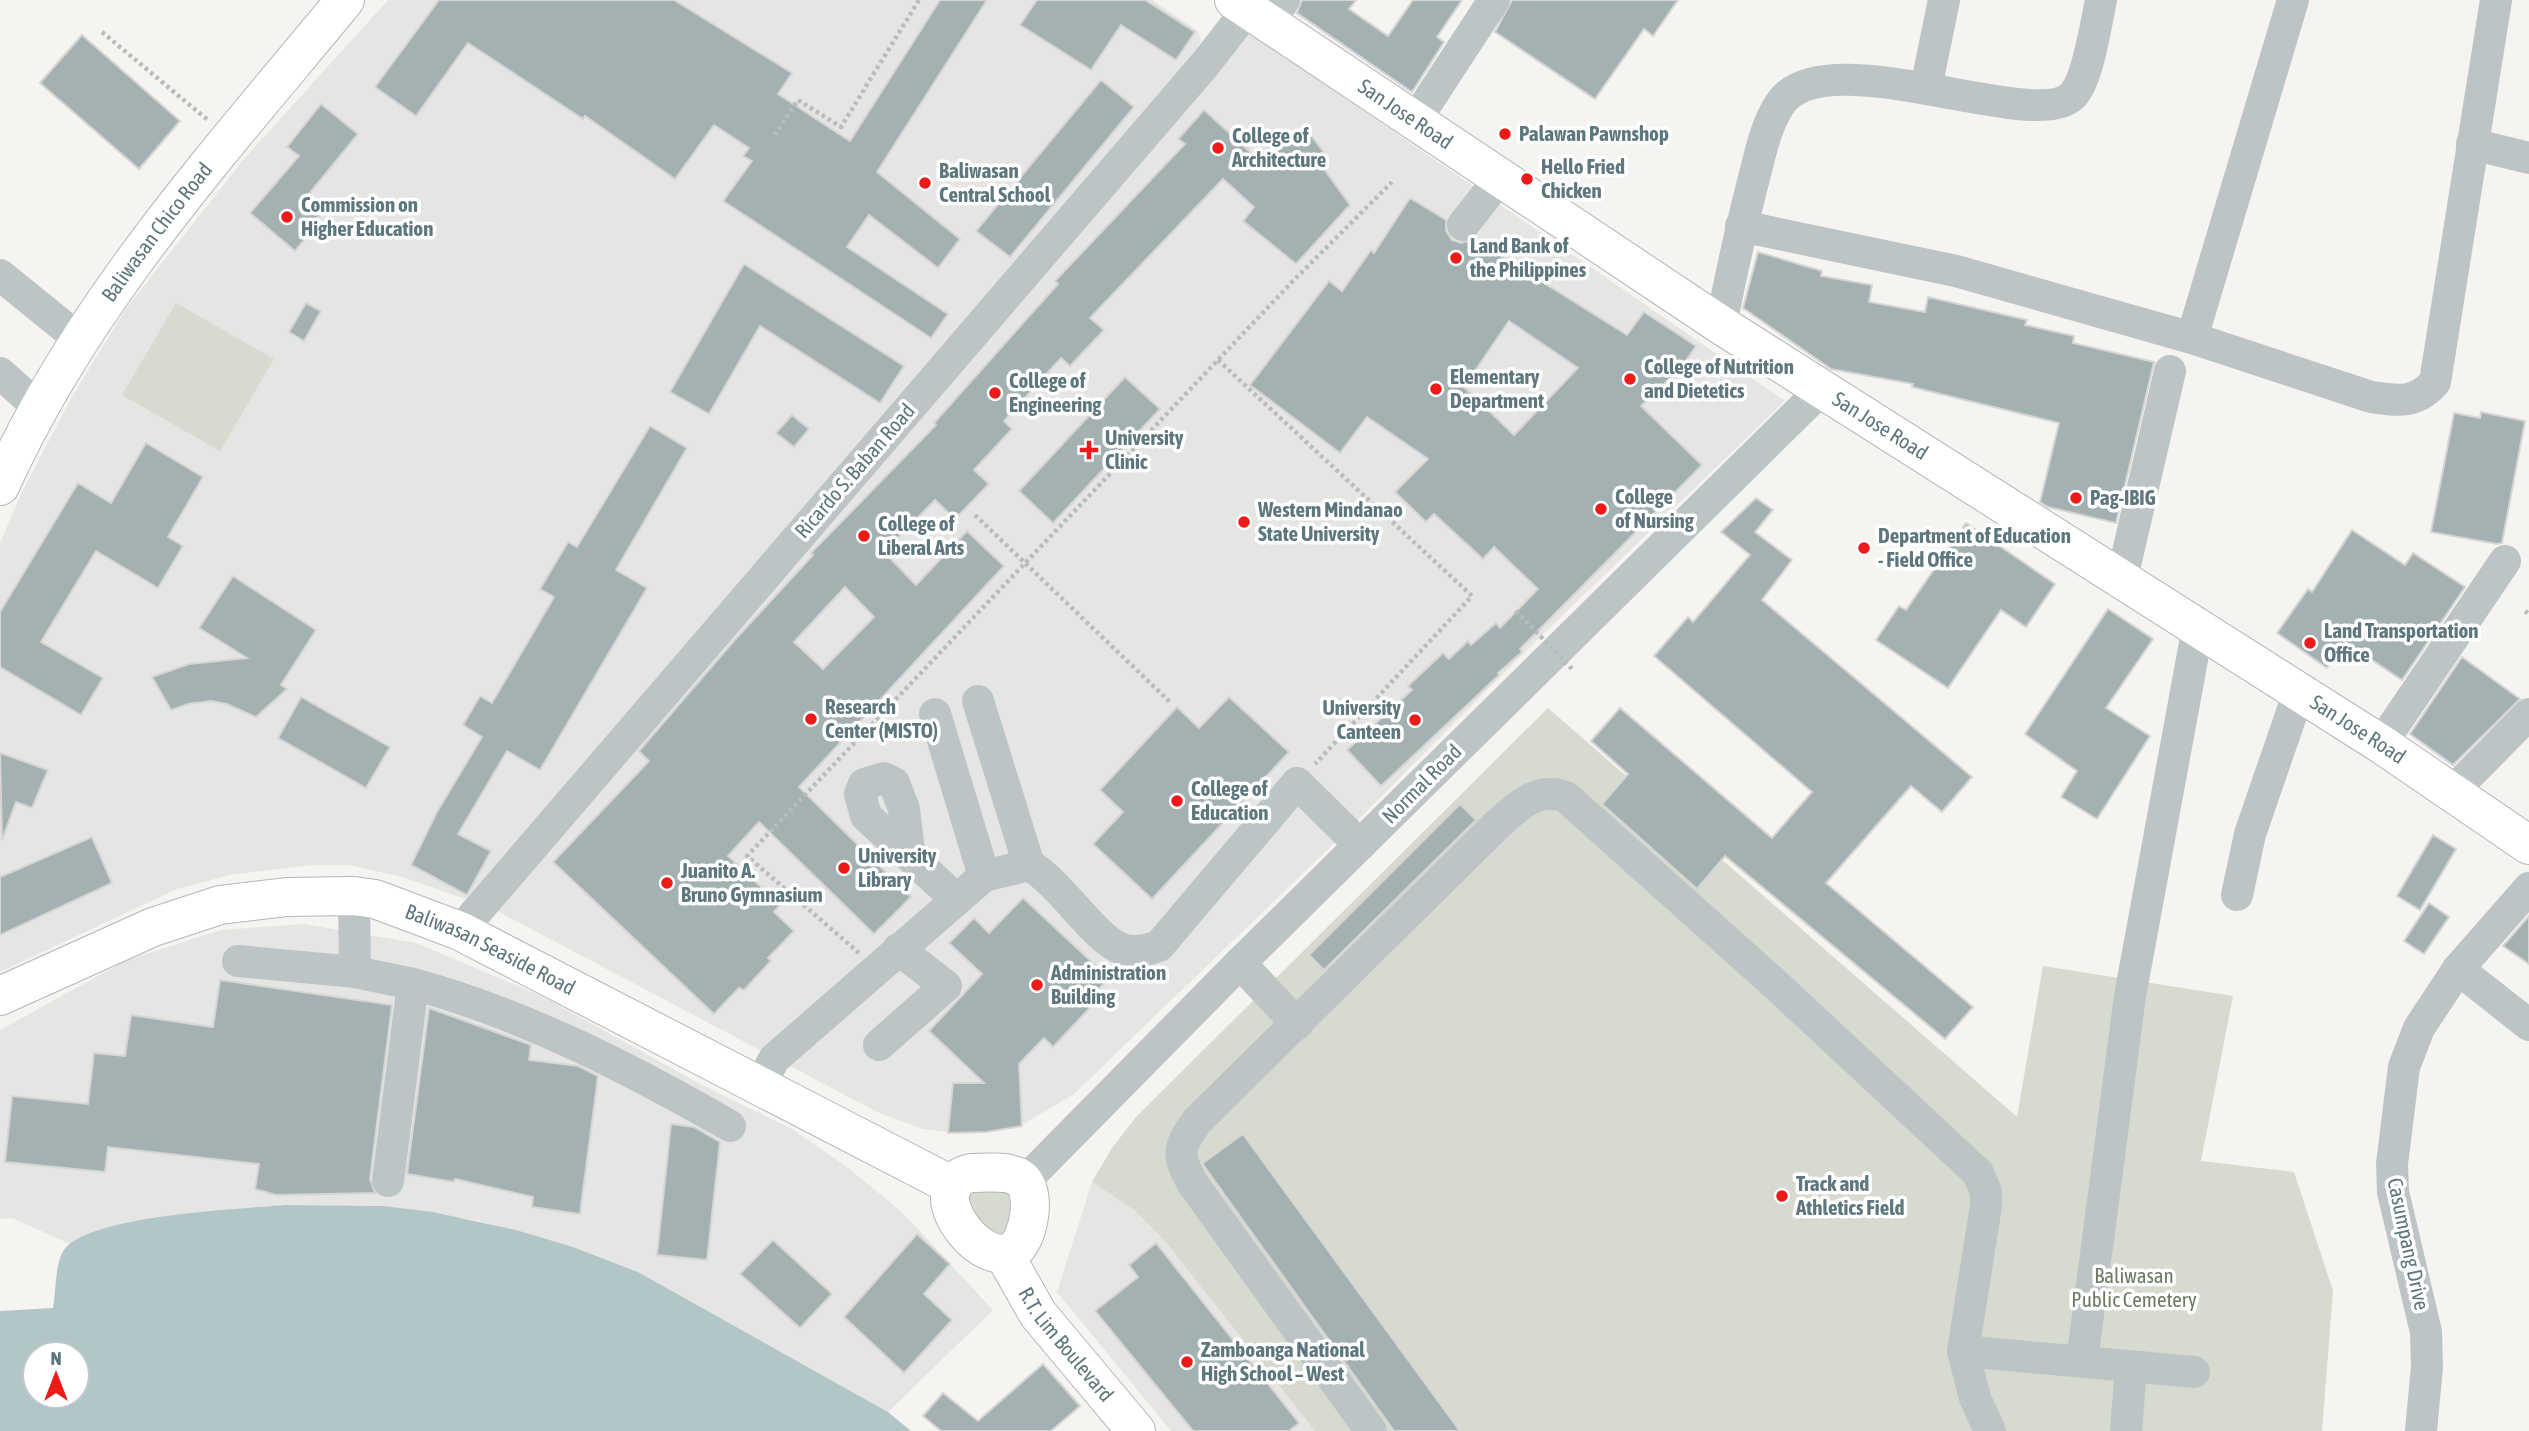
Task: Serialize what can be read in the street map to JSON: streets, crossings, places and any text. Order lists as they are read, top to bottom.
{
  "streets": {
    "main road": [
      "San Jose Road",
      "Baliwasan Chico Road",
      "Baliwasan Seaside Road",
      "R.T. Lim Boulevard"
    ],
    "street": ["Ricardo S. Baban Road", "Normal Road", "Casumpang Drive"]
  },
  "crossings": [
    ["San Jose Road", "Ricardo S. Baban Road"],
    ["San Jose Road", "Normal Road"],
    ["Ricardo S. Baban Road", "Baliwasan Seaside Road"],
    ["Normal Road", "Baliwasan Seaside Road"],
    ["Normal Road", "R.T. Lim Boulevard"],
    ["Baliwasan Seaside Road", "R.T. Lim Boulevard"]
  ],
  "parks": ["Baliwasan Public Cemetery"],
  "places": {
    "other": [
      "Palawan Pawnshop",
      "College of Architecture",
      "Hello Fried Chicken",
      "Baliwasan Central School",
      "Commission on Higher Education",
      "Land Bank of the Philippines",
      "College of Nutrition and Dietetics",
      "Elementary Department",
      "College of Engineering",
      "Pag-IBIG",
      "College of Nursing",
      "Western Mindanao State University",
      "College of Liberal Arts",
      "Department of Education - Field Office",
      "Land Transportation Office",
      "Research Center (MISTO)",
      "University Canteen",
      "College of Education",
      "University Library",
      "Juanito A. Bruno Gymnasium",
      "Administration Building",
      "Track and Athletics Field",
      "Zamboanga National High School – West"
    ],
    "health": ["University Clinic"]
  },
  "north": "top"
}
